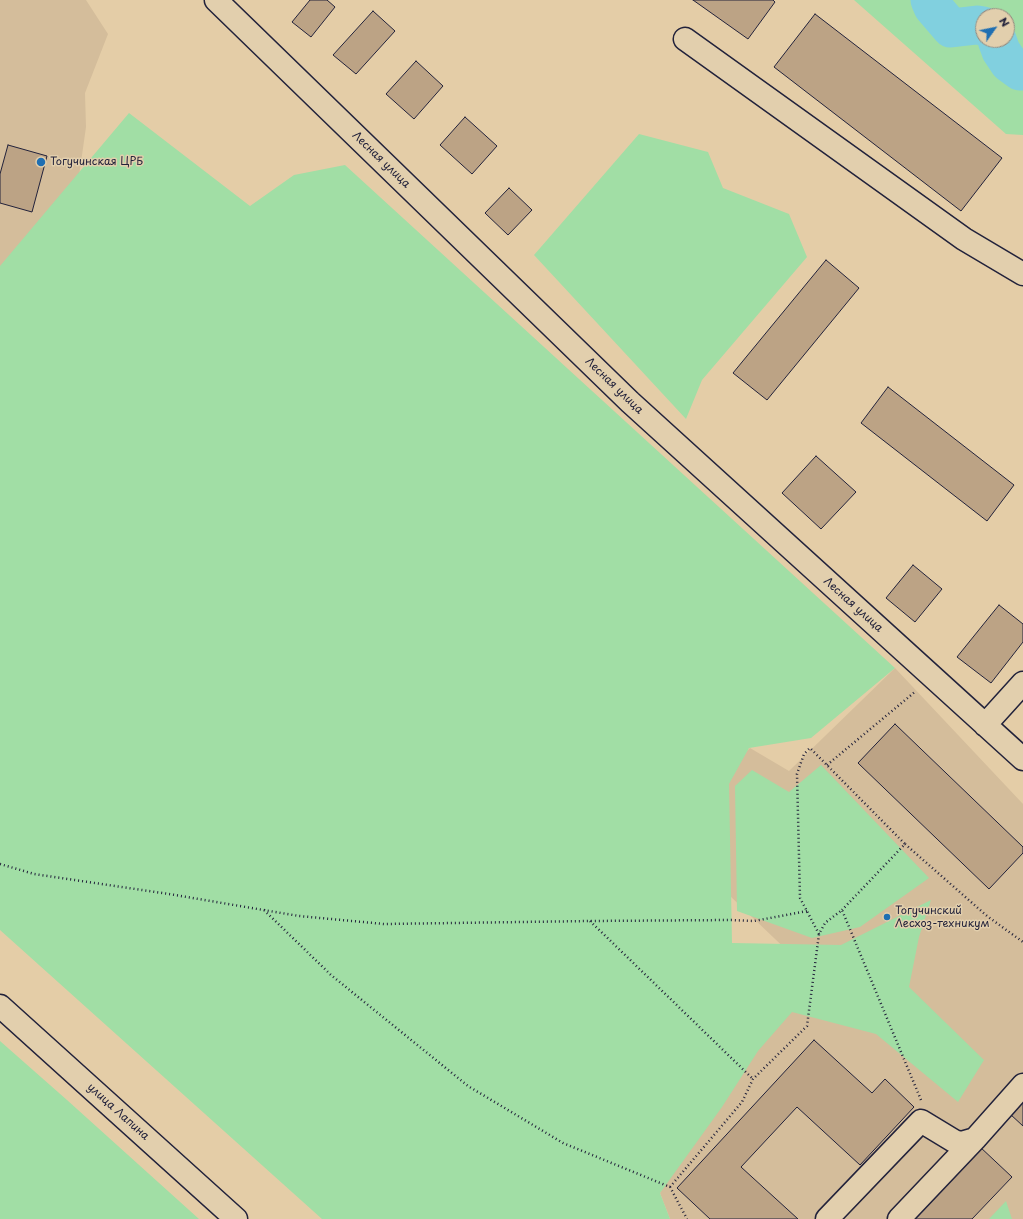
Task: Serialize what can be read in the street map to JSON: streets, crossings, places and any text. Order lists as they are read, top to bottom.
{
  "streets": {
    "street": ["Лесная улица", "улица Лапина"]
  },
  "places": ["Тогучинская ЦРБ", "Тогучинский Лесхоз-техникум"],
  "north": "top right"
}
